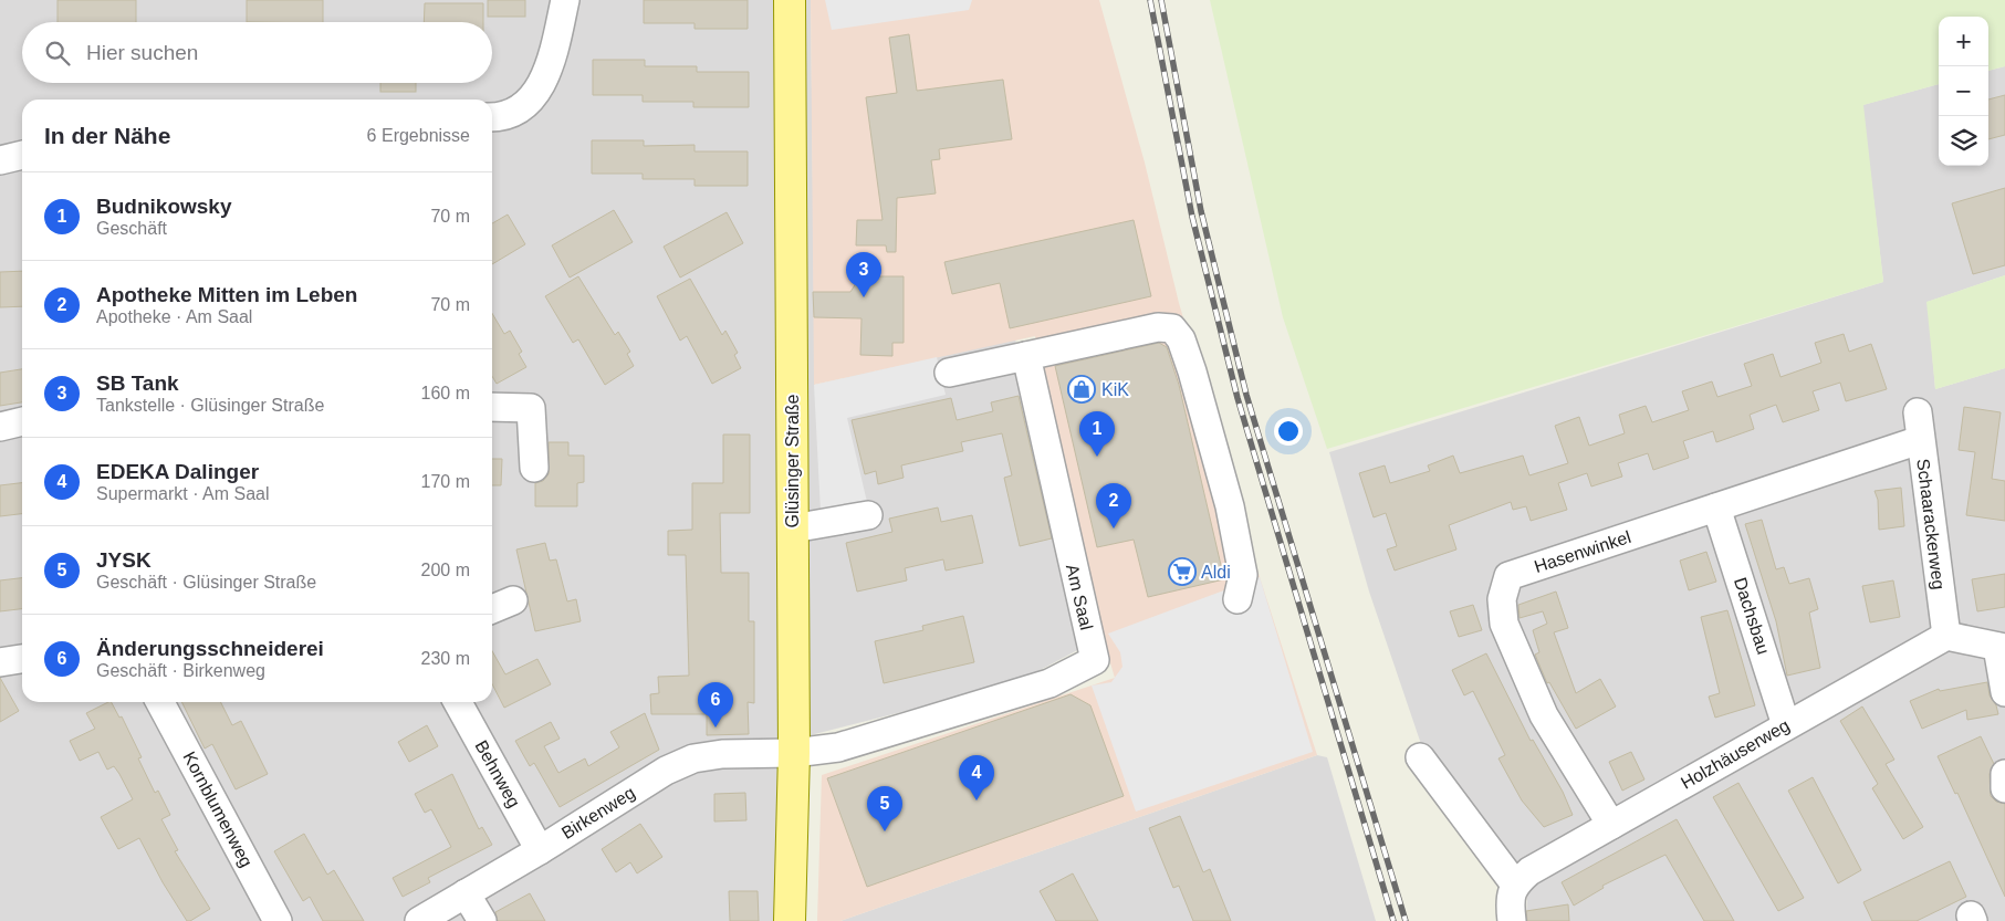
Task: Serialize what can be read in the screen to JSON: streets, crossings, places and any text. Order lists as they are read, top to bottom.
{
  "streets": {
    "main road": ["Glüsinger Straße"],
    "street": [
      "Schaarackerweg",
      "Hasenwinkel",
      "Am Saal",
      "Dachsbau",
      "Holzhäuserweg",
      "Behnweg",
      "Kornblumenweg",
      "Birkenweg"
    ]
  },
  "crossings": [
    ["Glüsinger Straße", "Am Saal"],
    ["Glüsinger Straße", "Birkenweg"],
    ["Schaarackerweg", "Hasenwinkel"],
    ["Schaarackerweg", "Holzhäuserweg"],
    ["Hasenwinkel", "Dachsbau"],
    ["Hasenwinkel", "Holzhäuserweg"],
    ["Am Saal", "Birkenweg"],
    ["Dachsbau", "Holzhäuserweg"],
    ["Behnweg", "Birkenweg"]
  ],
  "places": {
    "shop": ["KiK"],
    "supermarket": ["Aldi"]
  },
  "page": {
    "map_buttons": ["+", "−"],
    "search": "Hier suchen",
    "heading": ["In der Nähe", "6 Ergebnisse"],
    "list": [
      {
        "mark": "1",
        "name": "Budnikowsky",
        "note": "Geschäft",
        "value": "70 m"
      },
      {
        "mark": "2",
        "name": "Apotheke Mitten im Leben",
        "note": "Apotheke · Am Saal",
        "value": "70 m"
      },
      {
        "mark": "3",
        "name": "SB Tank",
        "note": "Tankstelle · Glüsinger Straße",
        "value": "160 m"
      },
      {
        "mark": "4",
        "name": "EDEKA Dalinger",
        "note": "Supermarkt · Am Saal",
        "value": "170 m"
      },
      {
        "mark": "5",
        "name": "JYSK",
        "note": "Geschäft · Glüsinger Straße",
        "value": "200 m"
      },
      {
        "mark": "6",
        "name": "Änderungsschneiderei",
        "note": "Geschäft · Birkenweg",
        "value": "230 m"
      }
    ],
    "pins": [
      "3",
      "1",
      "2",
      "6",
      "4",
      "5"
    ]
  }
}
